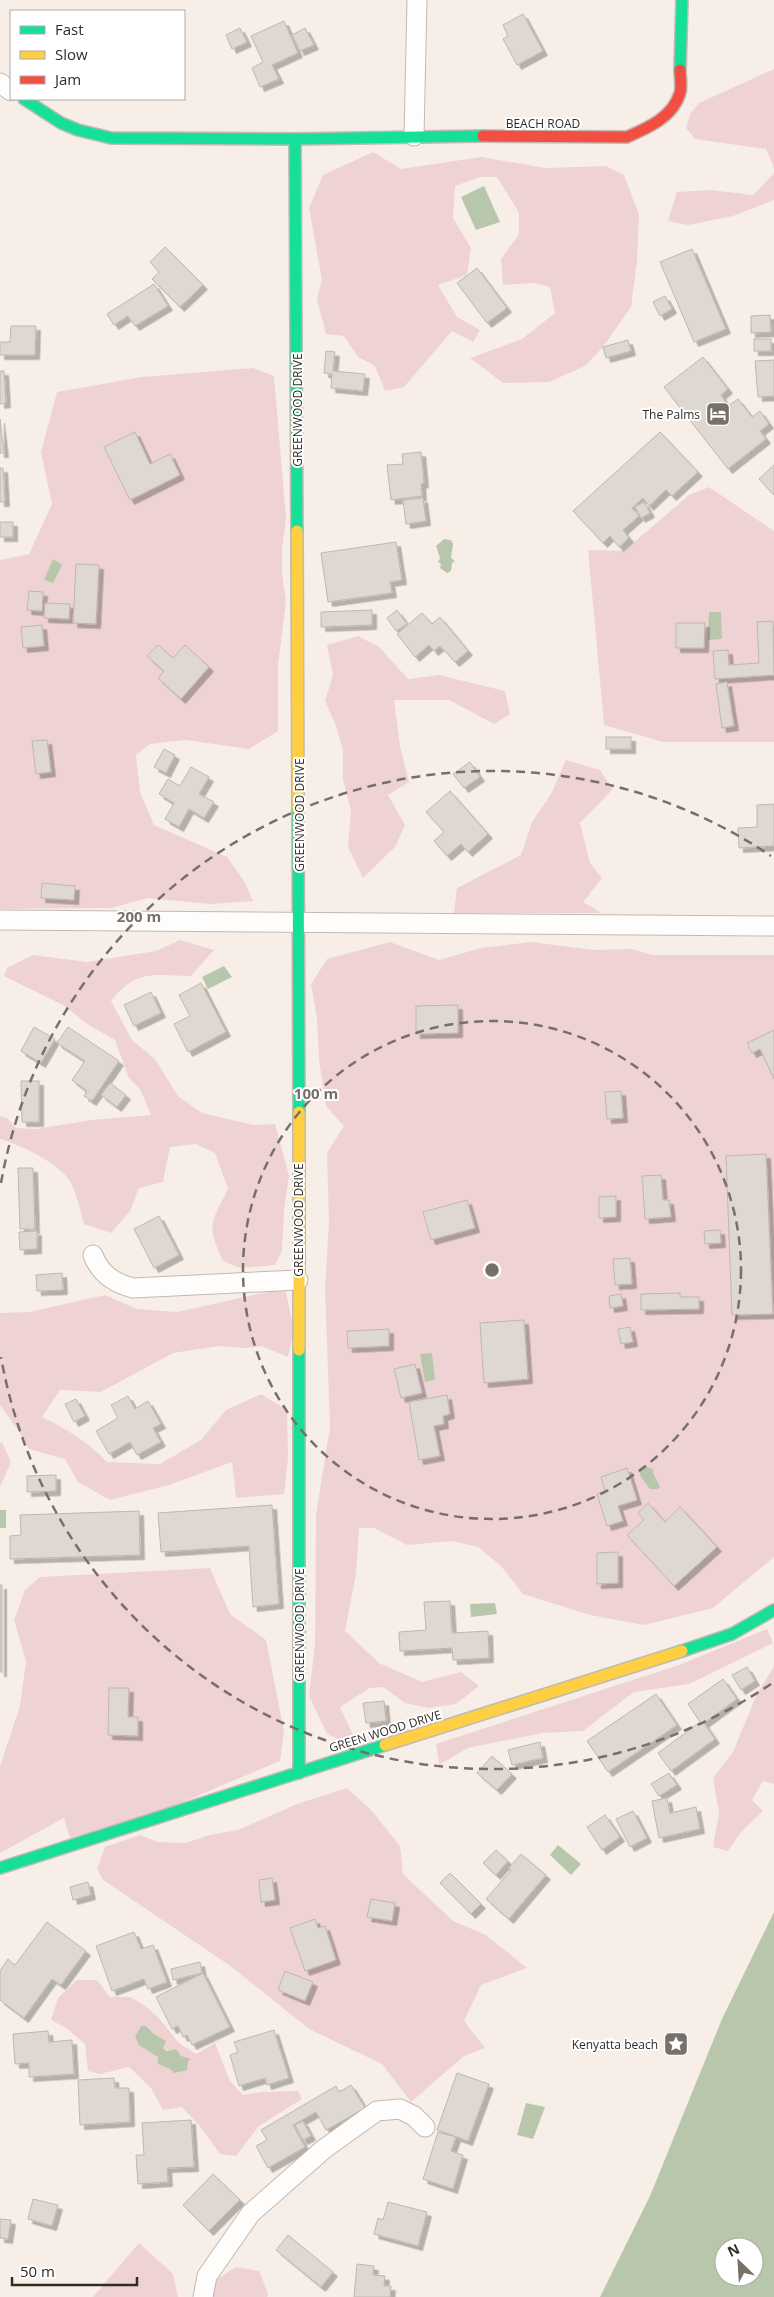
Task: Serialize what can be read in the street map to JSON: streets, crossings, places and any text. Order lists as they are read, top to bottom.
{
  "streets": {
    "street": ["BEACH ROAD", "GREENWOOD DRIVE", "GREEN WOOD DRIVE"]
  },
  "crossings": [
    ["BEACH ROAD", "GREENWOOD DRIVE"],
    ["GREENWOOD DRIVE", "GREEN WOOD DRIVE"]
  ],
  "places": {
    "hotel": ["The Palms"],
    "place": ["Kenyatta beach"]
  },
  "legend": ["Fast", "Slow", "Jam"],
  "scale_bar": "50 m",
  "north": "top left",
  "rings": ["200 m", "100 m"]
}
